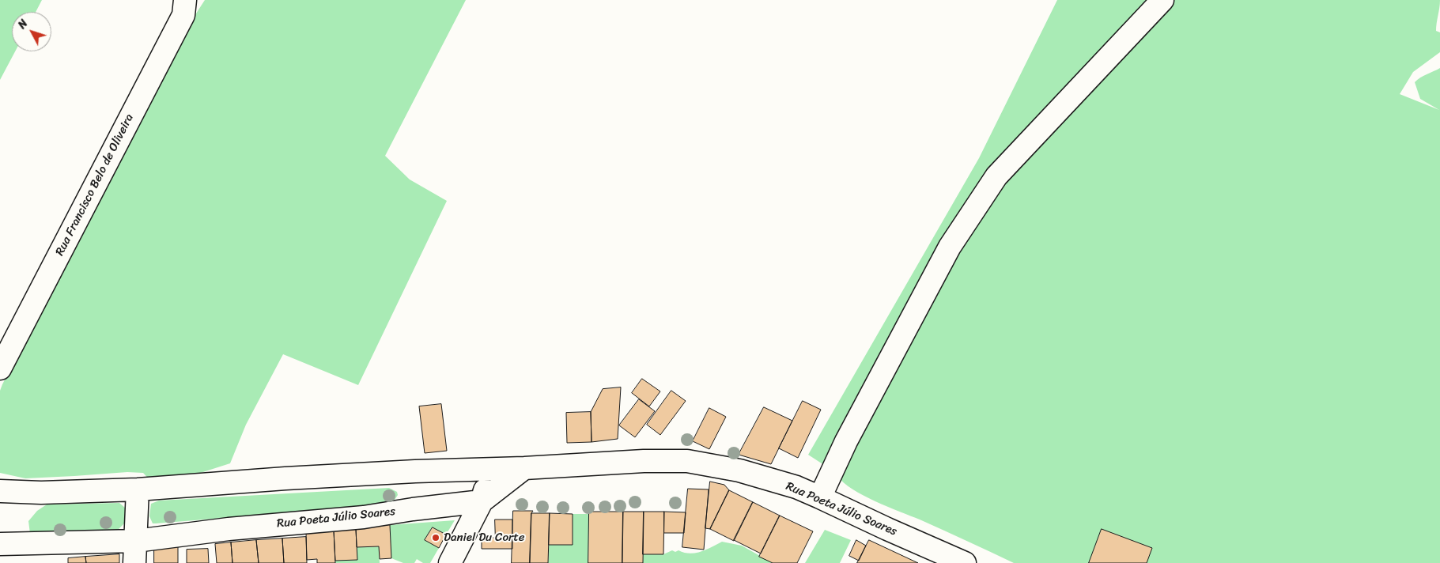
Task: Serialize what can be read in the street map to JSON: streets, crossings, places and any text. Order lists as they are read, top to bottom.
{
  "streets": {
    "street": ["Rua Francisco Belo de Oliveira", "Rua Poeta Júlio Soares"]
  },
  "places": ["Daniel Du Corte"],
  "north": "top left"
}
